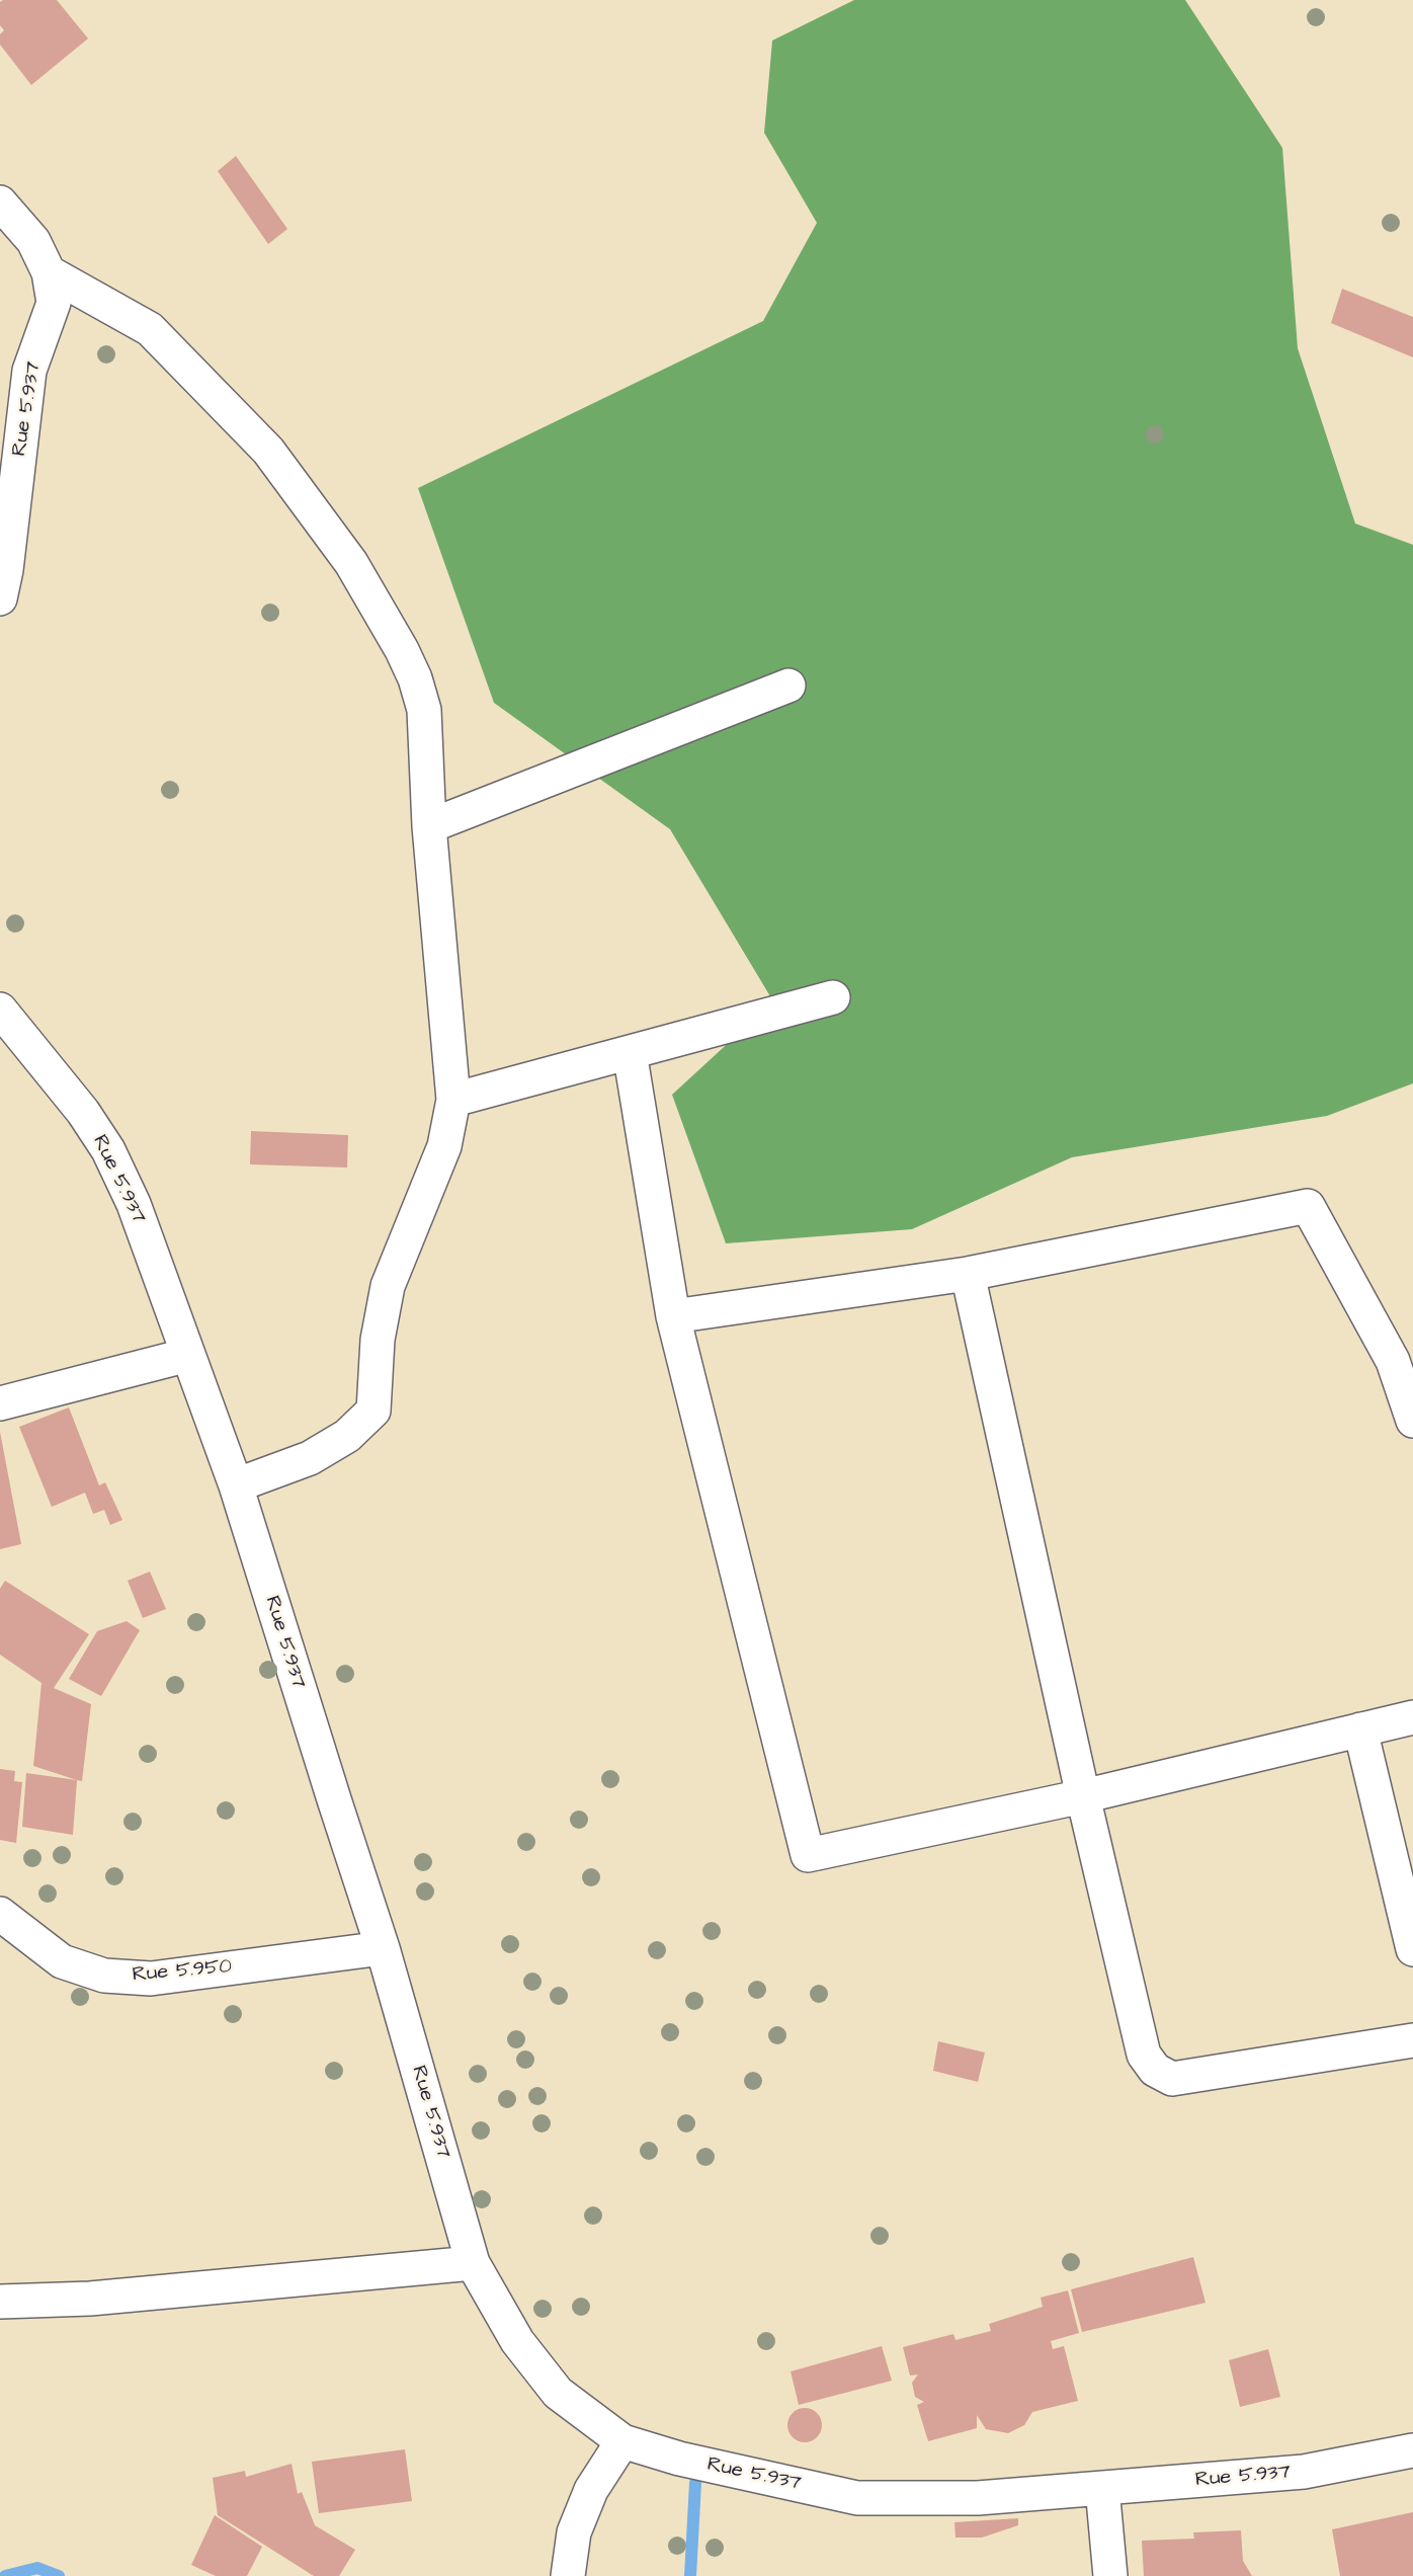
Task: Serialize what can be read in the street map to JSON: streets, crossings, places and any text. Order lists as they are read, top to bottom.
{
  "streets": {
    "street": ["Rue 5.937", "Rue 5.950"]
  },
  "crossings": [
    ["Rue 5.937", "Rue 5.950"]
  ]
}
